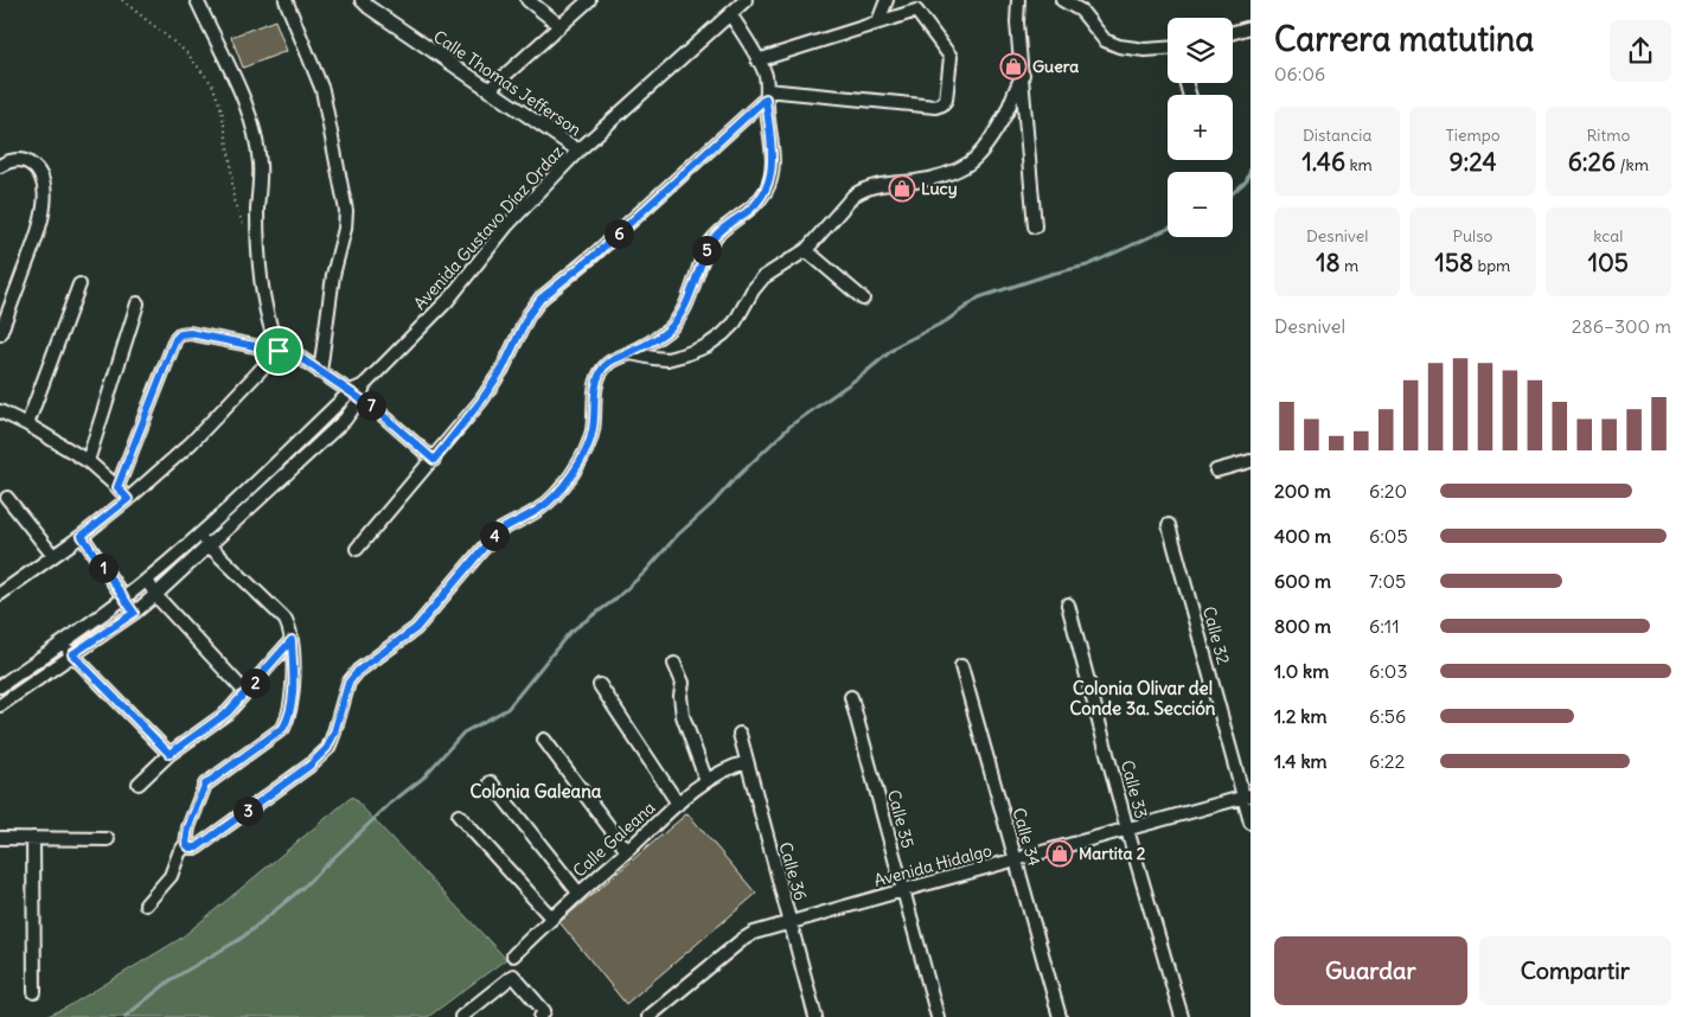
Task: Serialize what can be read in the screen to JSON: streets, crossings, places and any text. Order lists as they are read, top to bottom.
{
  "streets": {
    "street": [
      "Calle Thomas Jefferson",
      "Avenida Gustavo Díaz Ordaz",
      "Calle 32",
      "Calle 33",
      "Calle 35",
      "Calle 34",
      "Calle Galeana",
      "Avenida Hidalgo",
      "Calle 36"
    ]
  },
  "crossings": [
    ["Calle Thomas Jefferson", "Avenida Gustavo Díaz Ordaz"],
    ["Calle 32", "Avenida Hidalgo"],
    ["Calle 33", "Avenida Hidalgo"],
    ["Calle 35", "Avenida Hidalgo"],
    ["Calle 34", "Avenida Hidalgo"],
    ["Calle Galeana", "Calle 36"],
    ["Avenida Hidalgo", "Calle 36"]
  ],
  "districts": ["Colonia Olivar del Conde 3a. Sección", "Colonia Galeana"],
  "places": {
    "shop": ["Guera", "Lucy", "Martita 2"]
  },
  "page": {
    "heading": ["Carrera matutina", "06:06"],
    "map_buttons": ["+", "−"],
    "stats": [
      ["Distancia", "1.46 km"],
      ["Tiempo", "9:24"],
      ["Ritmo", "6:26 /km"],
      ["Desnivel", "18 m"],
      ["Pulso", "158 bpm"],
      ["kcal", "105"]
    ],
    "pins": [
      "6",
      "5",
      "7",
      "4",
      "1",
      "2",
      "3"
    ],
    "chart": ["Desnivel", "286–300 m"],
    "list": [
      {
        "name": "200 m",
        "note": "6:20"
      },
      {
        "name": "400 m",
        "note": "6:05"
      },
      {
        "name": "600 m",
        "note": "7:05"
      },
      {
        "name": "800 m",
        "note": "6:11"
      },
      {
        "name": "1.0 km",
        "note": "6:03"
      },
      {
        "name": "1.2 km",
        "note": "6:56"
      },
      {
        "name": "1.4 km",
        "note": "6:22"
      }
    ],
    "buttons": ["Guardar", "Compartir"]
  }
}
